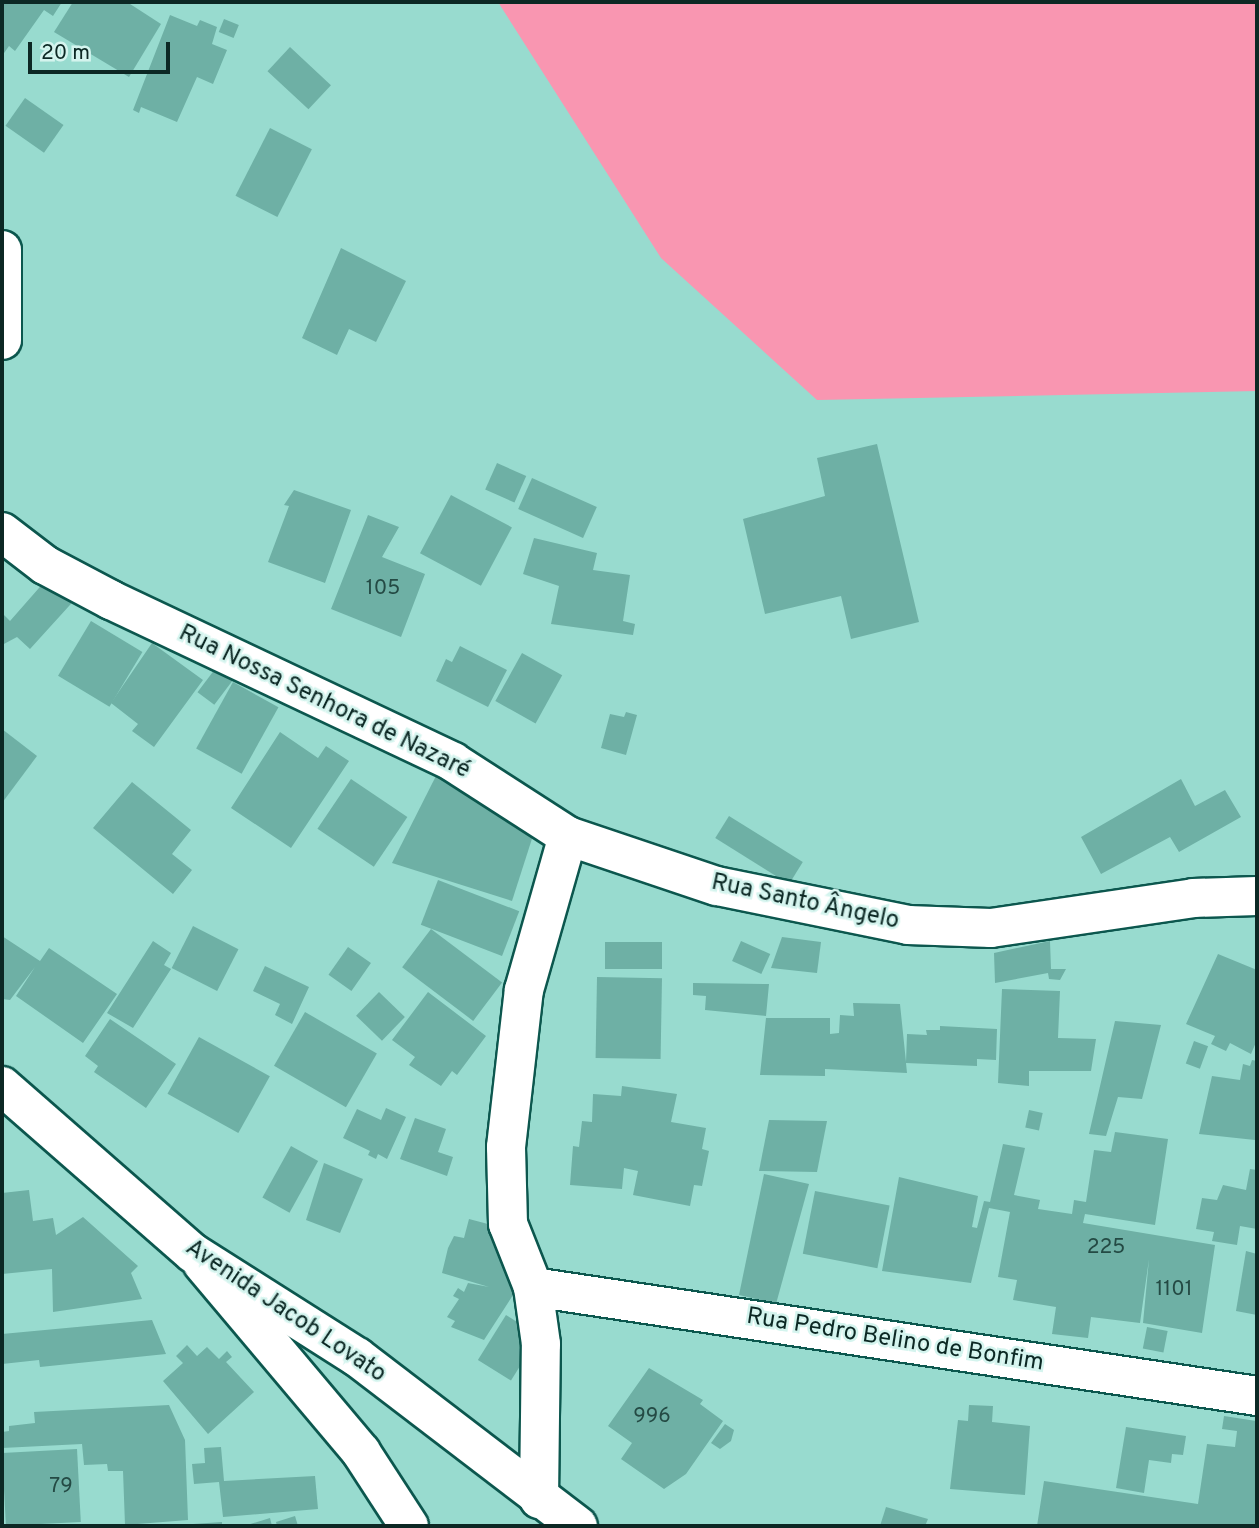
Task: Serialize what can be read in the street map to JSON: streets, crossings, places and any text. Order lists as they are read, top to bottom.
{
  "streets": {
    "street": [
      "Rua Nossa Senhora de Nazaré",
      "Rua Santo Ângelo",
      "Avenida Jacob Lovato",
      "Rua Pedro Belino de Bonfim"
    ]
  },
  "crossings": [
    ["Rua Nossa Senhora de Nazaré", "Rua Santo Ângelo"]
  ],
  "house_numbers": [
    "105",
    "225",
    "1101",
    "996",
    "79"
  ],
  "scale_bar": "20 m"
}
